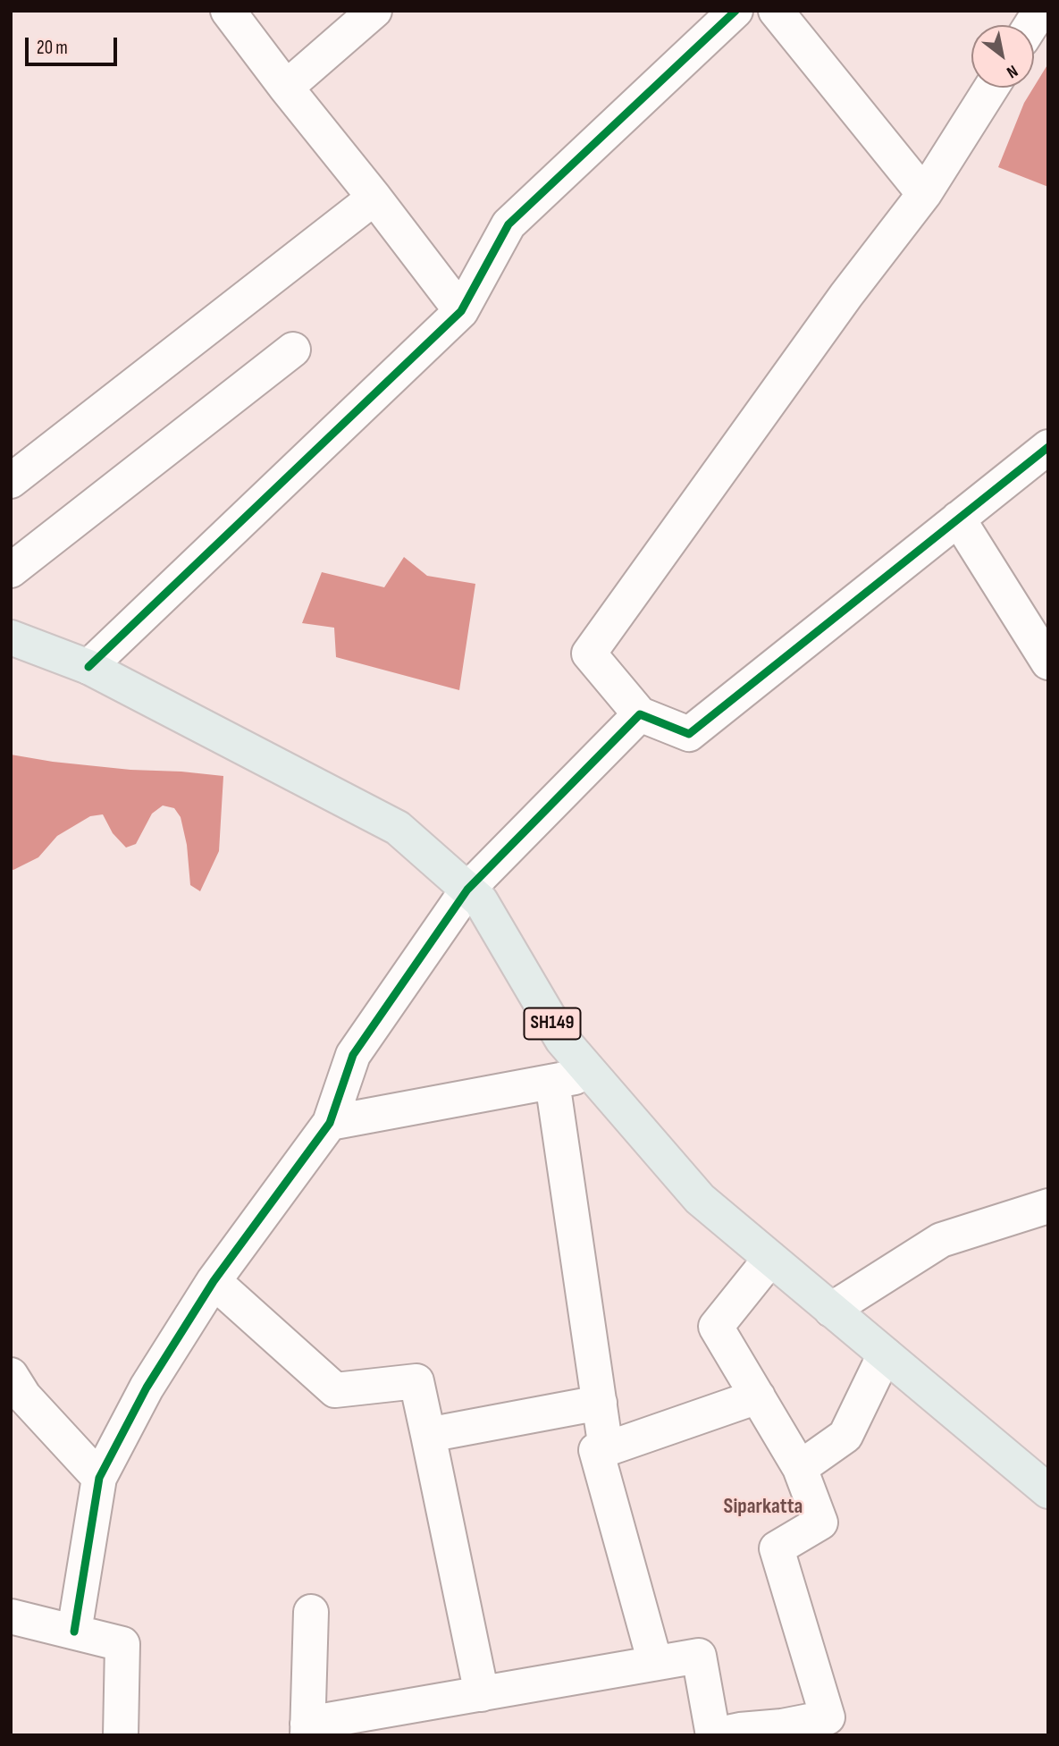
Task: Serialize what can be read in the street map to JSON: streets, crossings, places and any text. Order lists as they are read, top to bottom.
{
  "streets": {
    "main road": ["SH149"]
  },
  "districts": ["Siparkatta"],
  "scale_bar": "20 m",
  "north": "bottom right"
}
